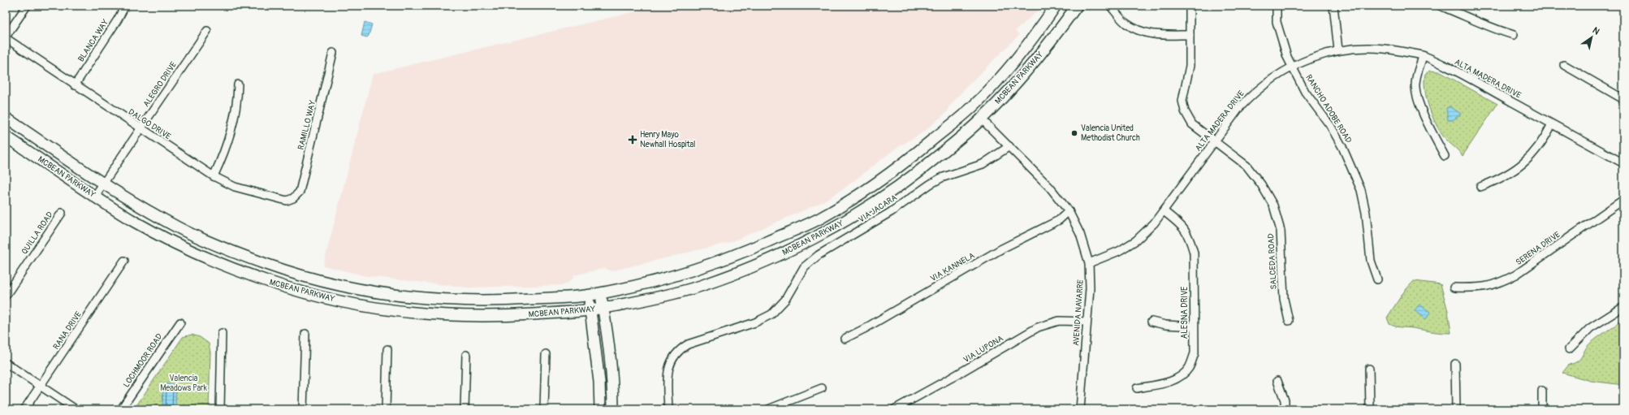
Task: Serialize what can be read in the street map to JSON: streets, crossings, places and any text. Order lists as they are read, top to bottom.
{
  "streets": {
    "main road": ["MCBEAN PARKWAY"],
    "street": [
      "BLANCA WAY",
      "ALTA MADERA DRIVE",
      "ALEGRO DRIVE",
      "RANCHO ADOBE ROAD",
      "DALGO DRIVE",
      "RAMILLO WAY",
      "VIA JACARA",
      "QUILLA ROAD",
      "SERENA DRIVE",
      "SALCEDA ROAD",
      "VIA KANNELA",
      "AVENIDA NAVARRE",
      "ALESNA DRIVE",
      "RANA DRIVE",
      "VIA LUPONA",
      "LOCHMOOR ROAD"
    ]
  },
  "crossings": [
    ["BLANCA WAY", "DALGO DRIVE"],
    ["MCBEAN PARKWAY", "ALEGRO DRIVE"],
    ["MCBEAN PARKWAY", "AVENIDA NAVARRE"],
    ["ALTA MADERA DRIVE", "RANCHO ADOBE ROAD"],
    ["ALTA MADERA DRIVE", "SALCEDA ROAD"],
    ["ALTA MADERA DRIVE", "AVENIDA NAVARRE"],
    ["ALTA MADERA DRIVE", "ALESNA DRIVE"],
    ["ALEGRO DRIVE", "DALGO DRIVE"],
    ["DALGO DRIVE", "RAMILLO WAY"],
    ["VIA JACARA", "AVENIDA NAVARRE"],
    ["VIA KANNELA", "AVENIDA NAVARRE"],
    ["AVENIDA NAVARRE", "VIA LUPONA"]
  ],
  "parks": ["Valencia Meadows Park"],
  "places": {
    "other": ["Valencia United Methodist Church"],
    "health": ["Henry Mayo Newhall Hospital"]
  },
  "north": "top right"
}
